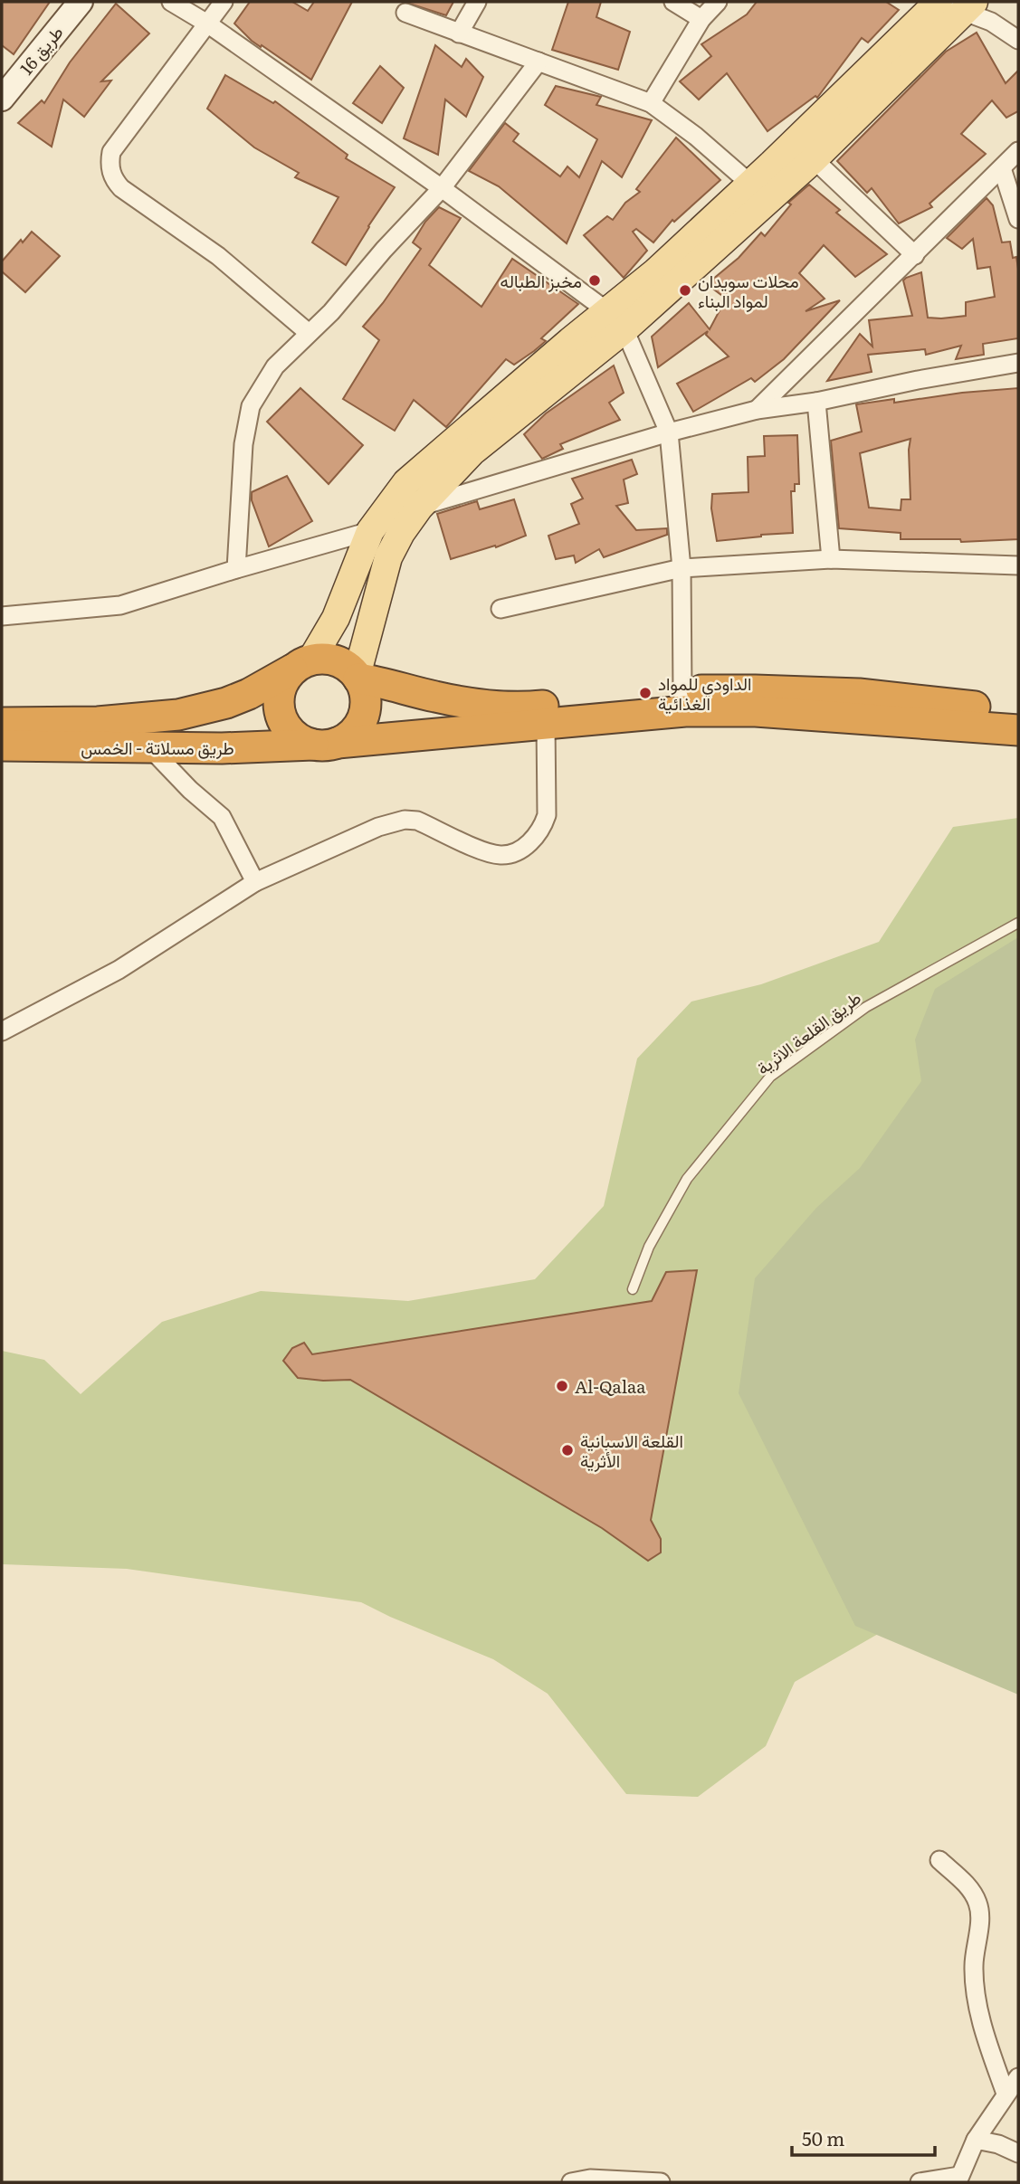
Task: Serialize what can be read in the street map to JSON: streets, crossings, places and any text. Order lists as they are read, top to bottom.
{
  "streets": {
    "highway": ["طريق مسلاتة - الخمس"],
    "street": ["طريق 16"],
    "lane": ["طريق القلعة الاثرية"]
  },
  "places": [
    "مخبز الطباله",
    "محلات سويدان لمواد البناء",
    "الداودي للمواد الغذائية",
    "Al-Qalaa",
    "القلعة الاسبانية الأثرية"
  ],
  "scale_bar": "50 m"
}
